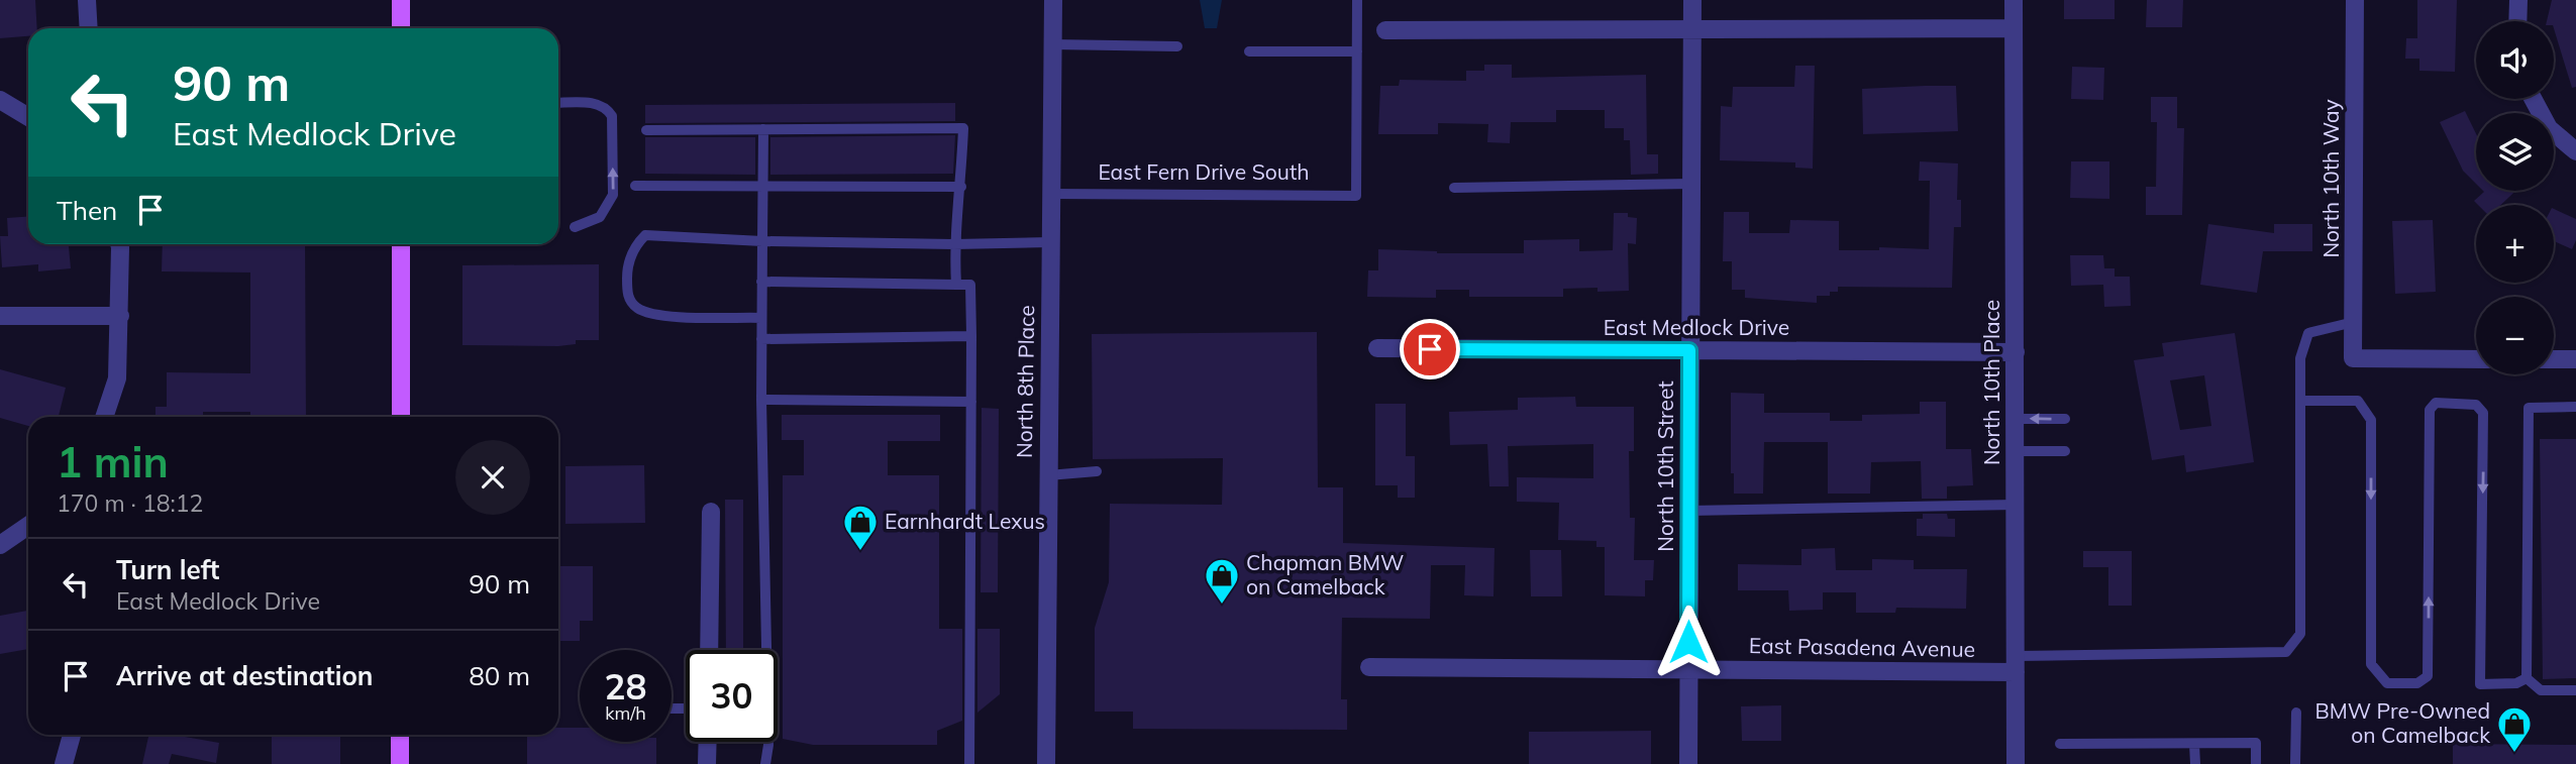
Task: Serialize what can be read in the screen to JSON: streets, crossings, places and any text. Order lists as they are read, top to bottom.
{
  "streets": {
    "street": [
      "North 10th Way",
      "East Medlock Drive",
      "North 8th Place",
      "North 10th Place",
      "North 10th Street",
      "East Pasadena Avenue"
    ],
    "lane": ["East Fern Drive South"]
  },
  "crossings": [
    ["East Fern Drive South", "North 8th Place"],
    ["East Medlock Drive", "North 10th Place"],
    ["East Medlock Drive", "North 10th Street"],
    ["North 10th Place", "East Pasadena Avenue"],
    ["North 10th Street", "East Pasadena Avenue"]
  ],
  "places": {
    "shop": ["Earnhardt Lexus", "Chapman BMW on Camelback", "BMW Pre-Owned on Camelback"]
  },
  "page": {
    "map_buttons": ["+", "−"],
    "turn": ["90 m", "East Medlock Drive"],
    "then": "Then",
    "heading": ["1 min", "170 m · 18:12"],
    "list": [
      {
        "name": "Turn left",
        "note": "East Medlock Drive",
        "value": "90 m"
      },
      {
        "name": "Arrive at destination",
        "value": "80 m"
      }
    ],
    "speed": "28 km/h",
    "limit": "30"
  }
}
